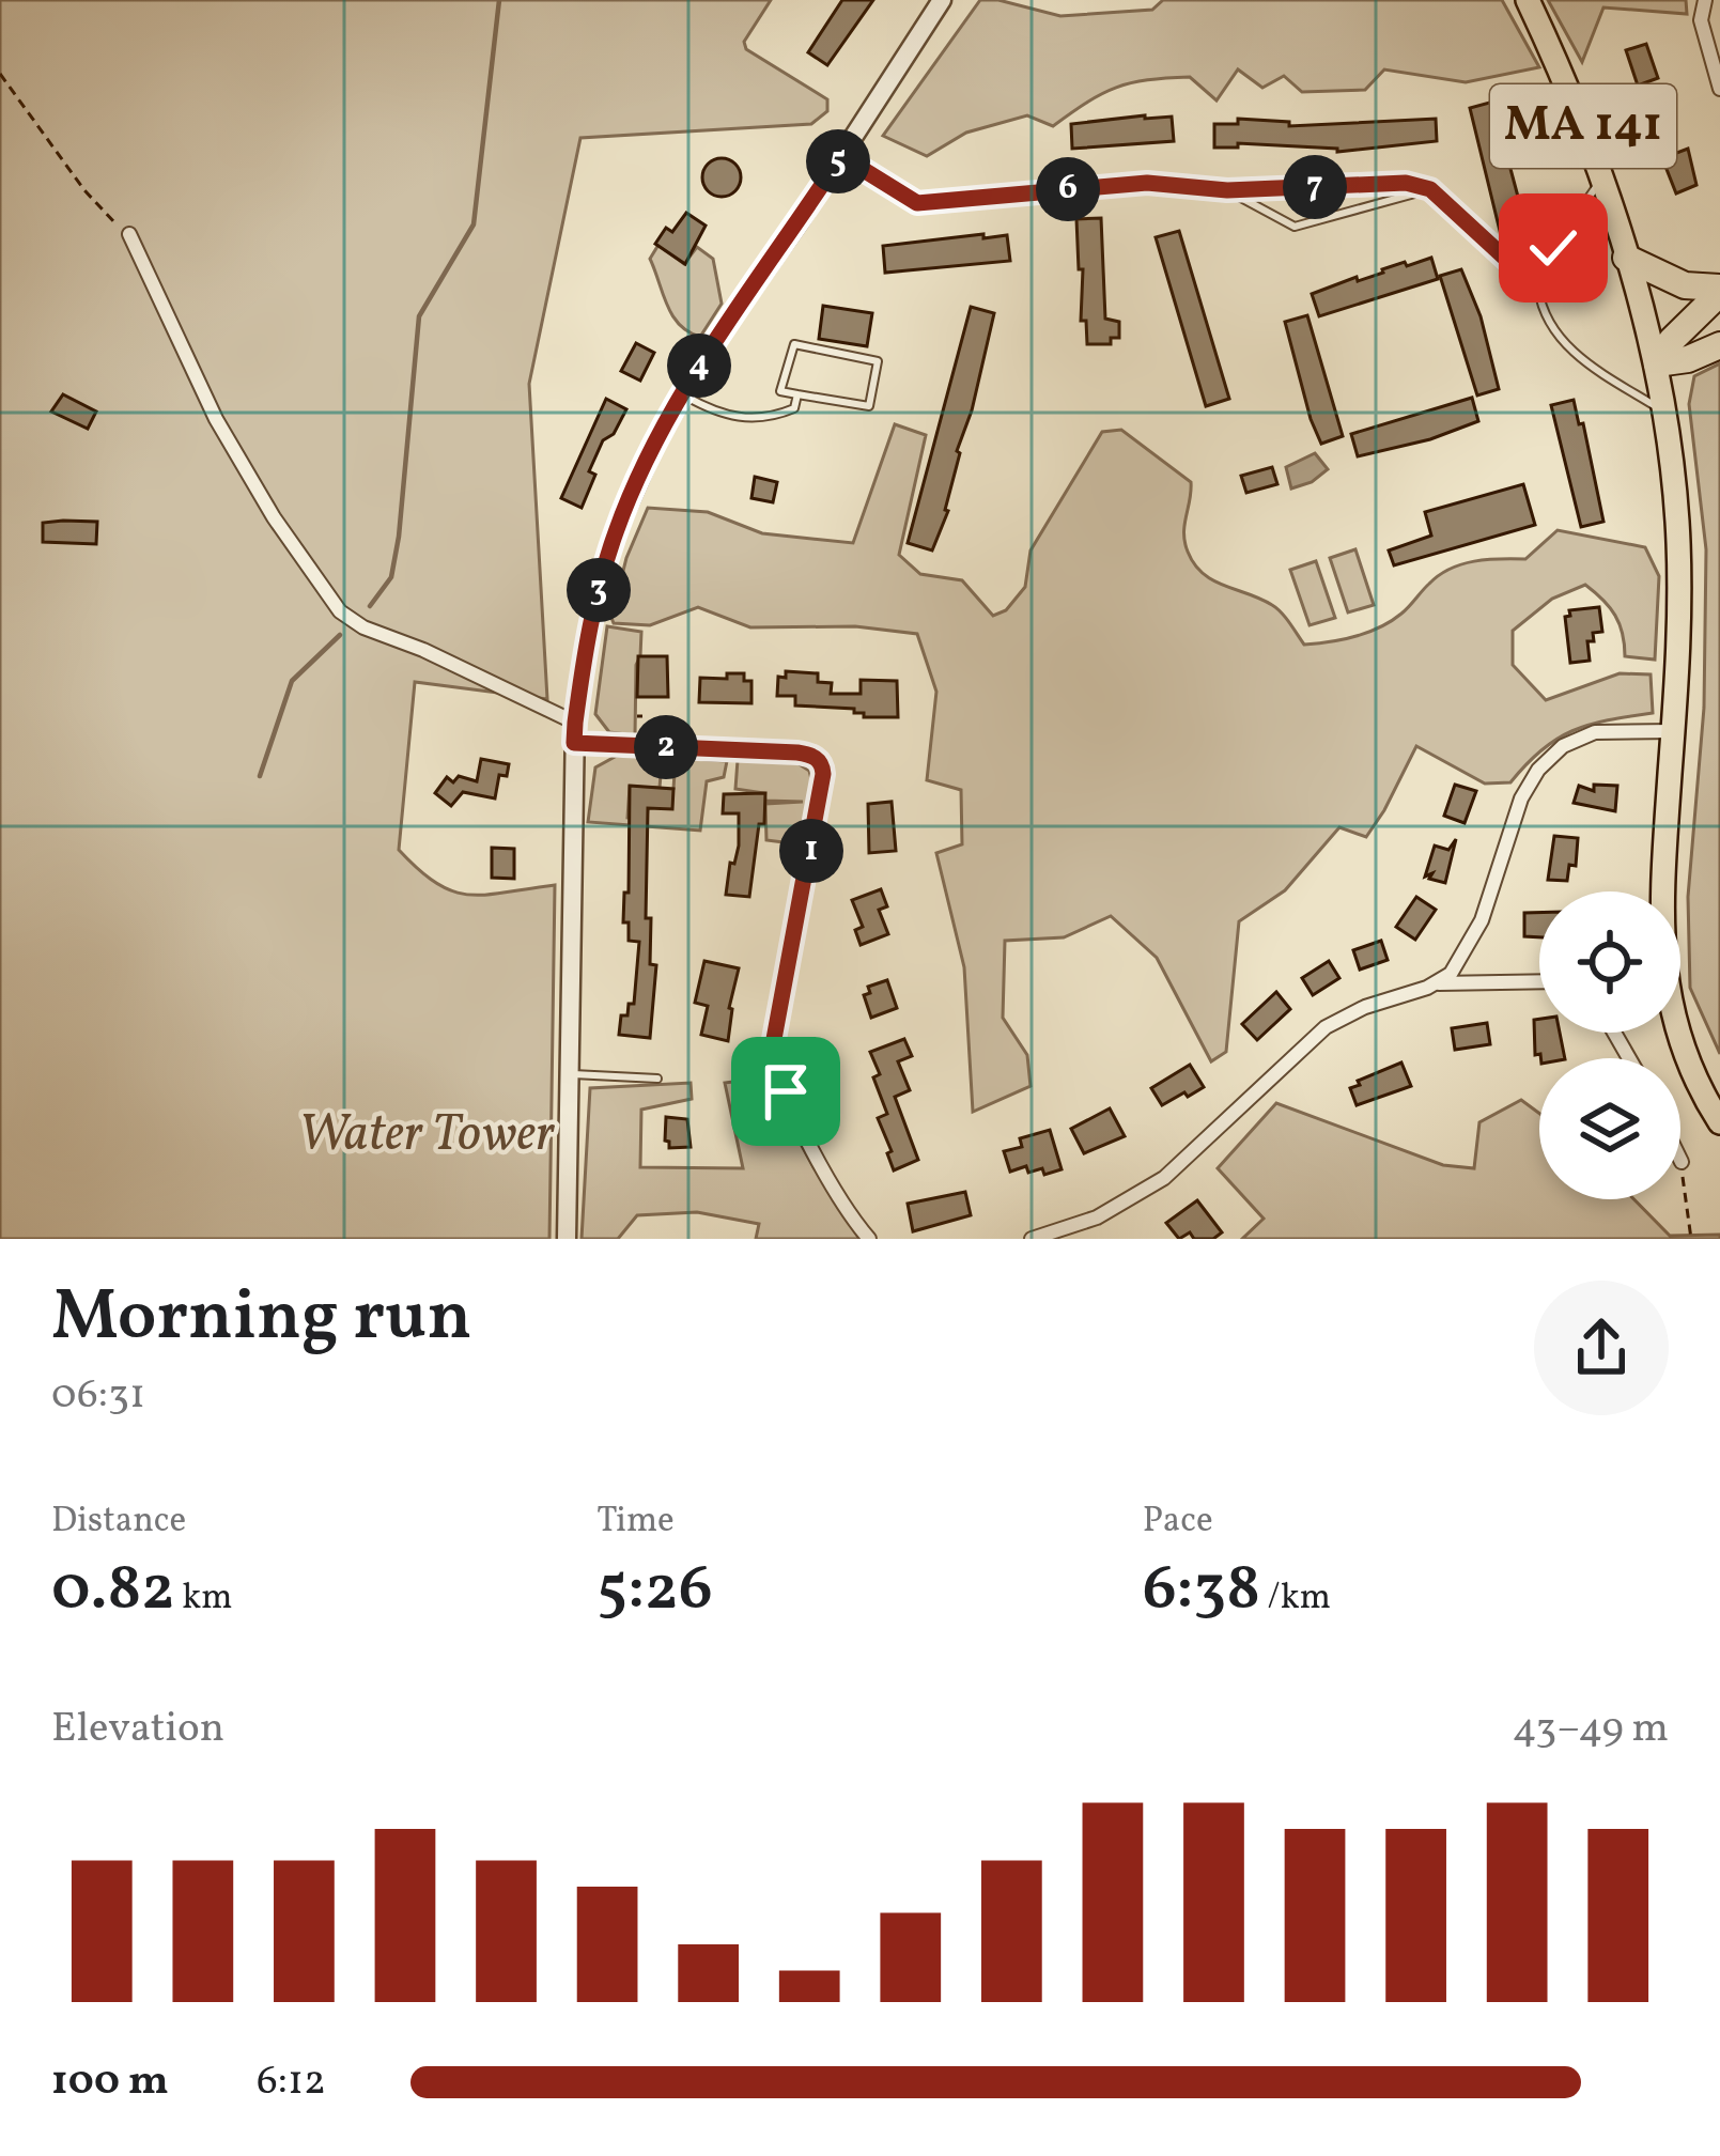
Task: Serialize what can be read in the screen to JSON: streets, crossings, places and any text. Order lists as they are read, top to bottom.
{
  "streets": {
    "main road": ["MA 141"]
  },
  "parks": ["Water Tower"],
  "page": {
    "pins": [
      "5",
      "7",
      "6",
      "4",
      "3",
      "2",
      "1"
    ],
    "heading": ["Morning run", "06:31"],
    "stats": [
      ["Distance", "0.82 km"],
      ["Time", "5:26"],
      ["Pace", "6:38 /km"]
    ],
    "chart": ["Elevation", "43–49 m"],
    "list": [
      {
        "name": "100 m",
        "note": "6:12"
      }
    ]
  }
}
